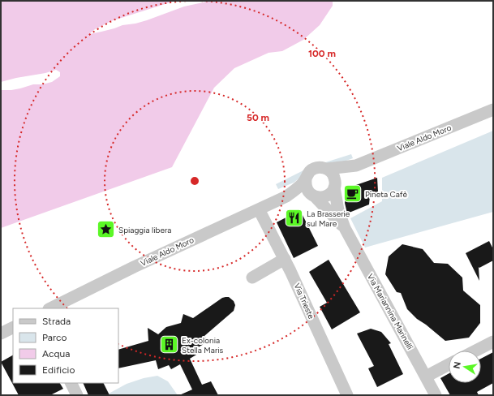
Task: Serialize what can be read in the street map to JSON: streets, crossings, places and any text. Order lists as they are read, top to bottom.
{
  "streets": {
    "street": ["Viale Aldo Moro", "Via Trieste", "Via Mariannina Marinelli"]
  },
  "crossings": [
    ["Viale Aldo Moro", "Via Trieste"],
    ["Viale Aldo Moro", "Via Mariannina Marinelli"]
  ],
  "places": {
    "cafe": ["Pineta Cafè"],
    "restaurant": ["La Brasserie sul Mare"],
    "place": ["Spiaggia libera"],
    "building": ["Ex-colonia Stella Maris"]
  },
  "legend": [
    "Strada",
    "Parco",
    "Acqua",
    "Edificio"
  ],
  "north": "left",
  "rings": ["100 m", "50 m"]
}
